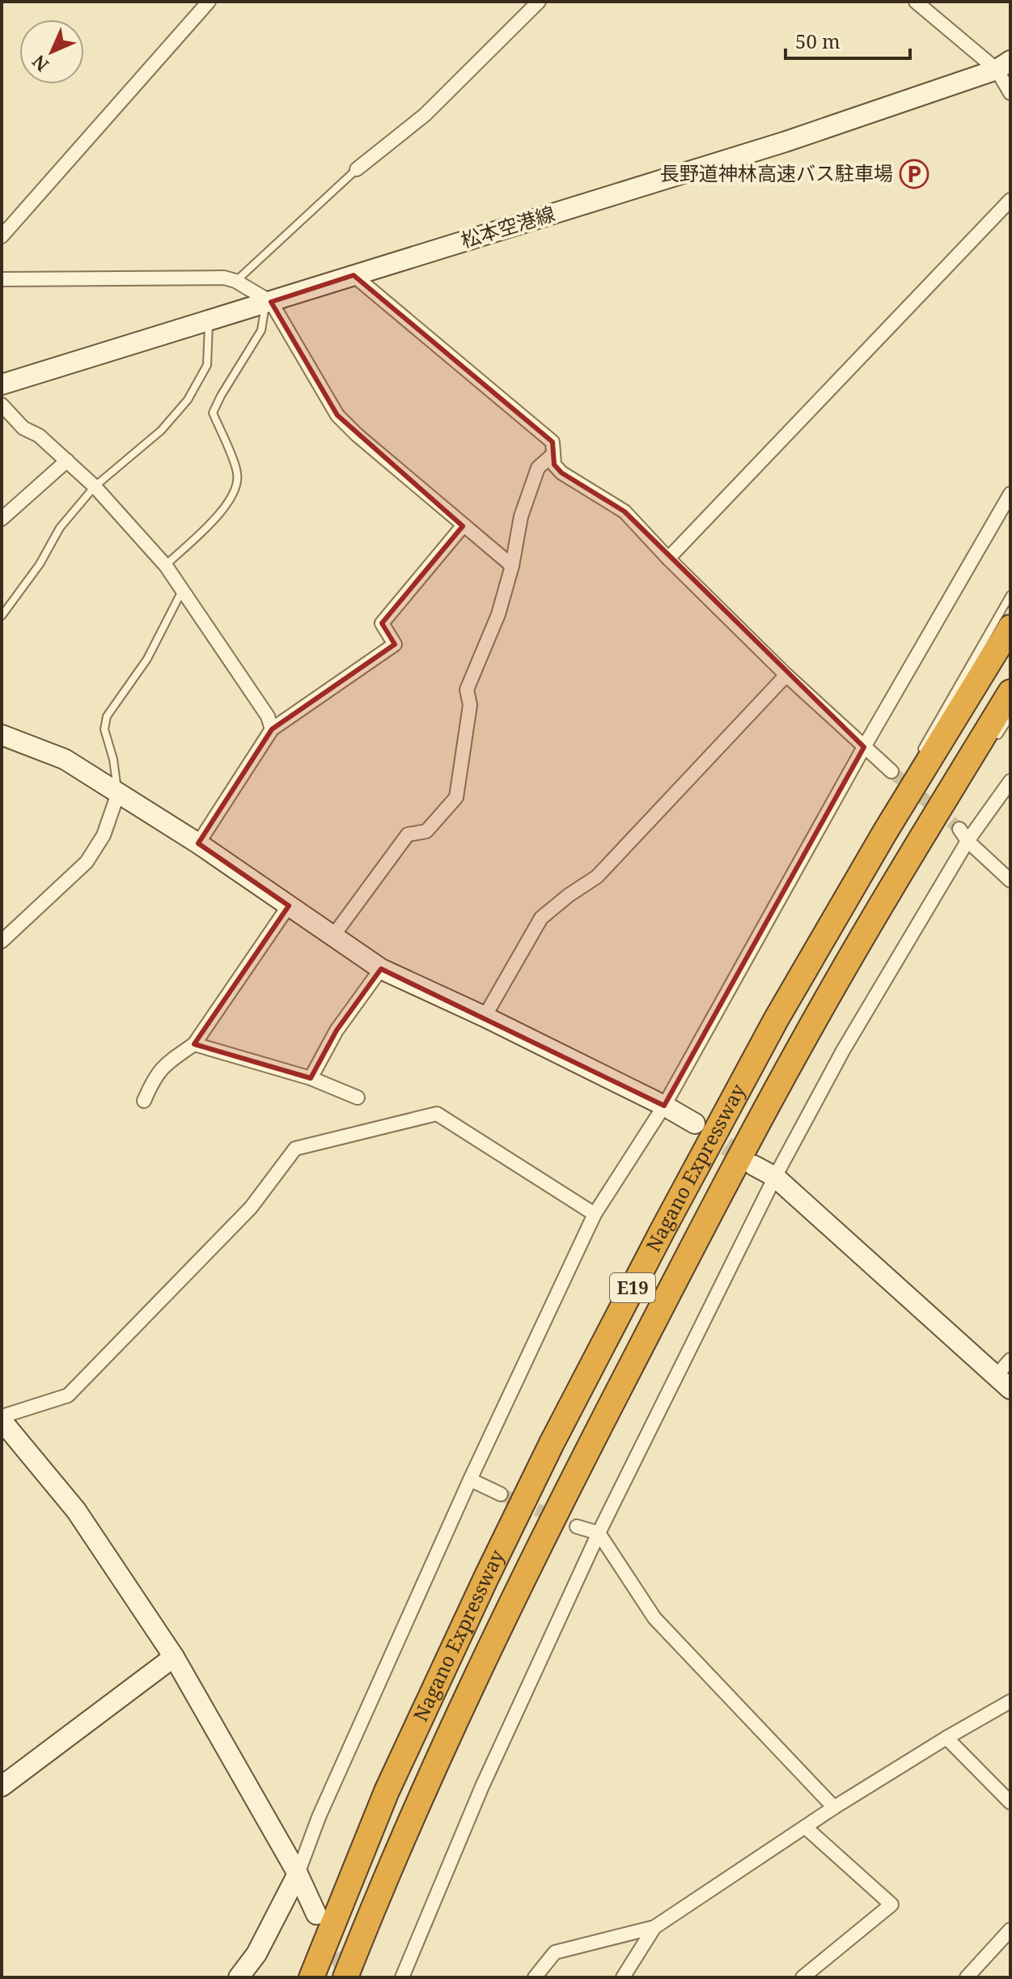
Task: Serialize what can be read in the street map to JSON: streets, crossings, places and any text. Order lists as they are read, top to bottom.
{
  "streets": {
    "highway": ["Nagano Expressway", "E19"],
    "street": ["松本空港線"]
  },
  "places": {
    "parking": ["長野道神林高速バス駐車場"]
  },
  "scale_bar": "50 m",
  "north": "bottom left"
}
